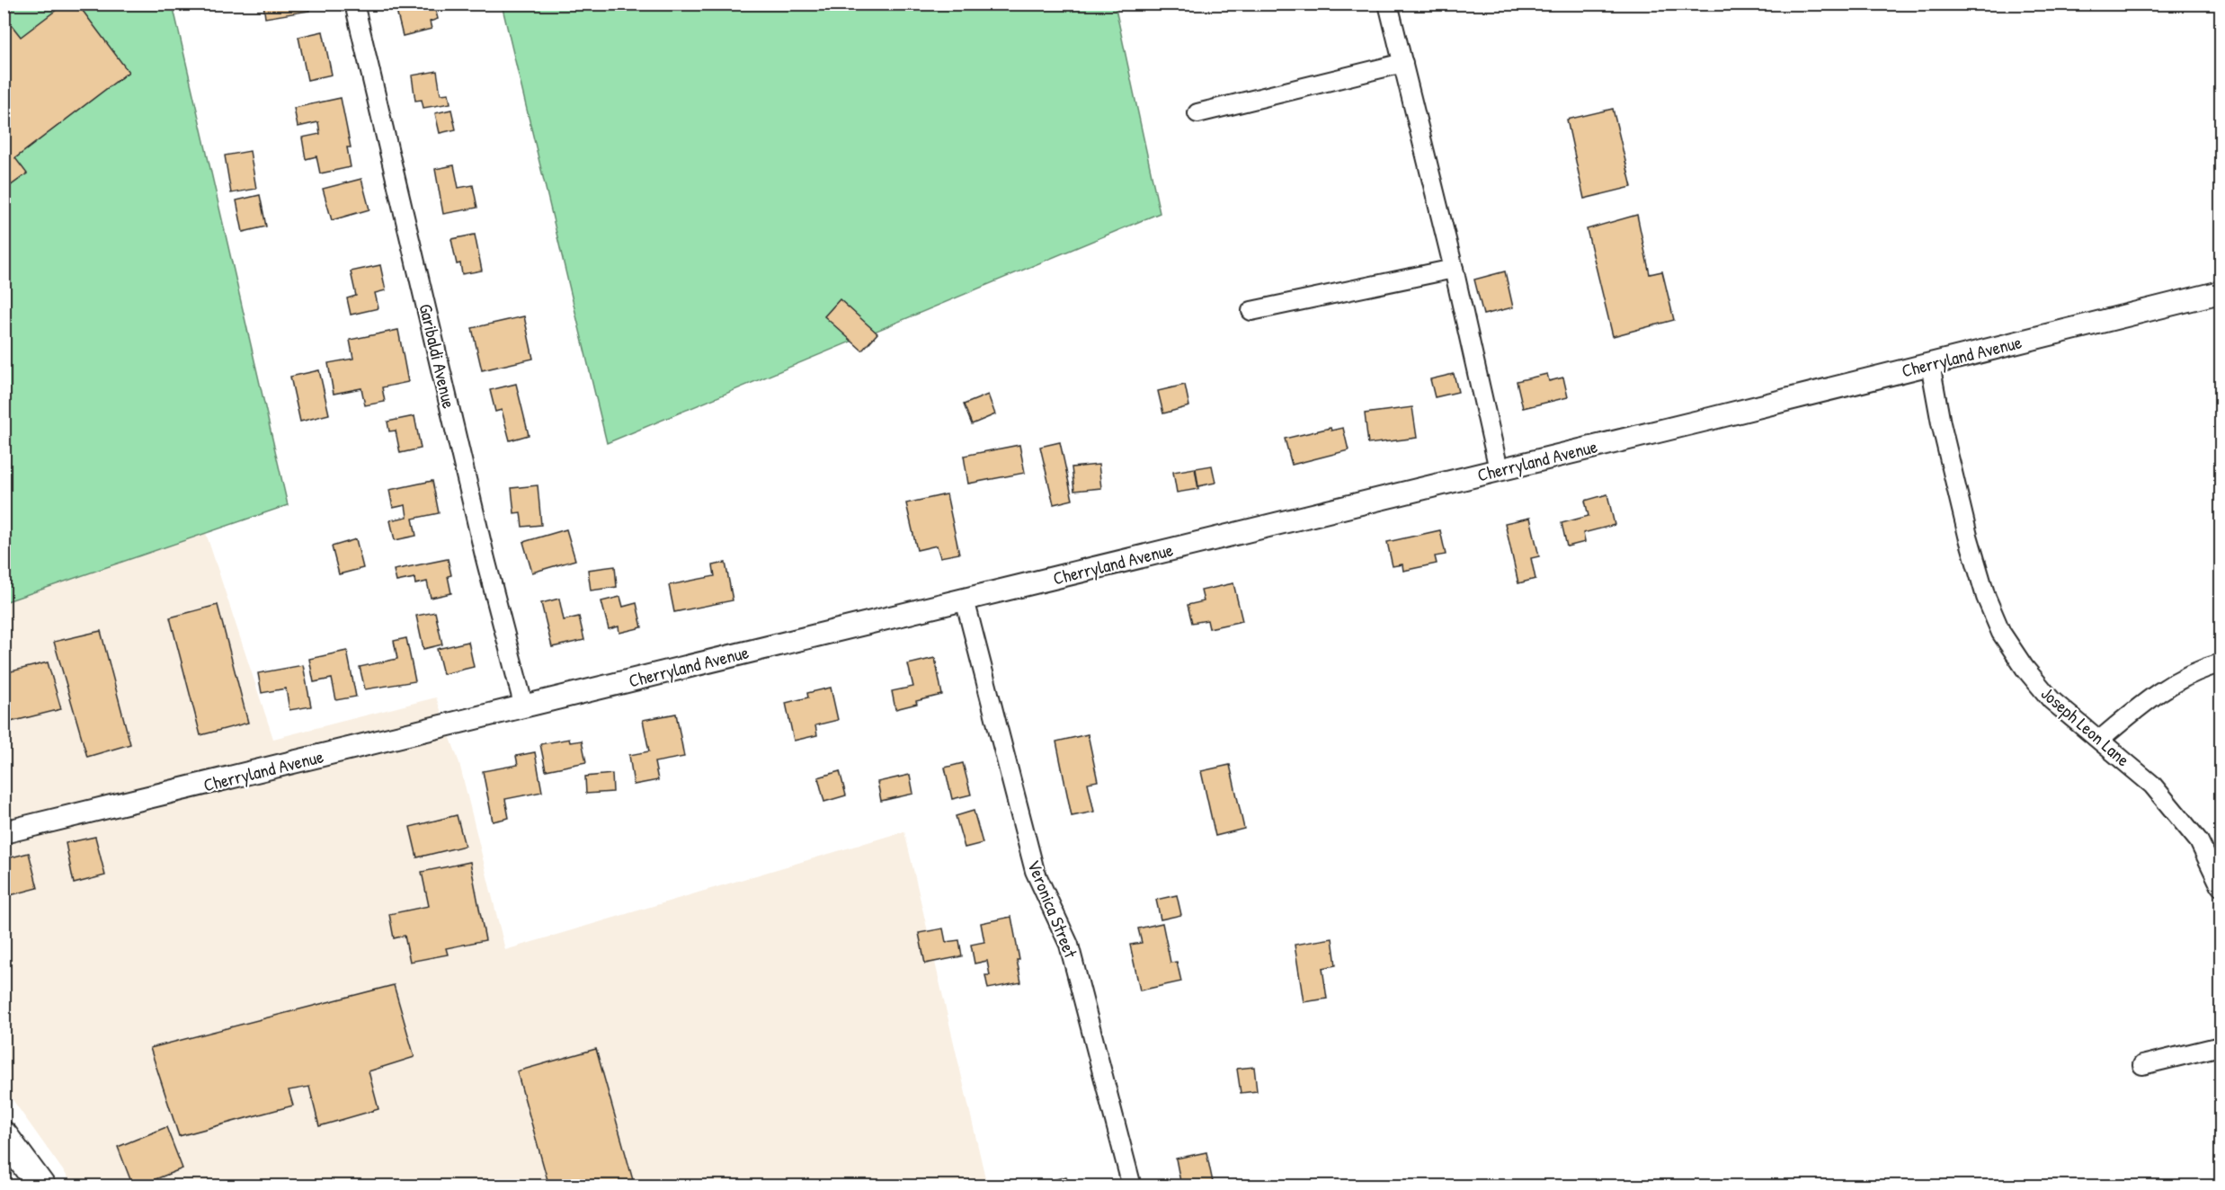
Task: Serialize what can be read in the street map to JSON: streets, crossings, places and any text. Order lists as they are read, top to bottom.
{
  "streets": {
    "street": [
      "Garibaldi Avenue",
      "Cherryland Avenue",
      "Joseph Leon Lane",
      "Veronica Street"
    ]
  },
  "crossings": [
    ["Garibaldi Avenue", "Cherryland Avenue"],
    ["Cherryland Avenue", "Joseph Leon Lane"],
    ["Cherryland Avenue", "Veronica Street"]
  ]
}
